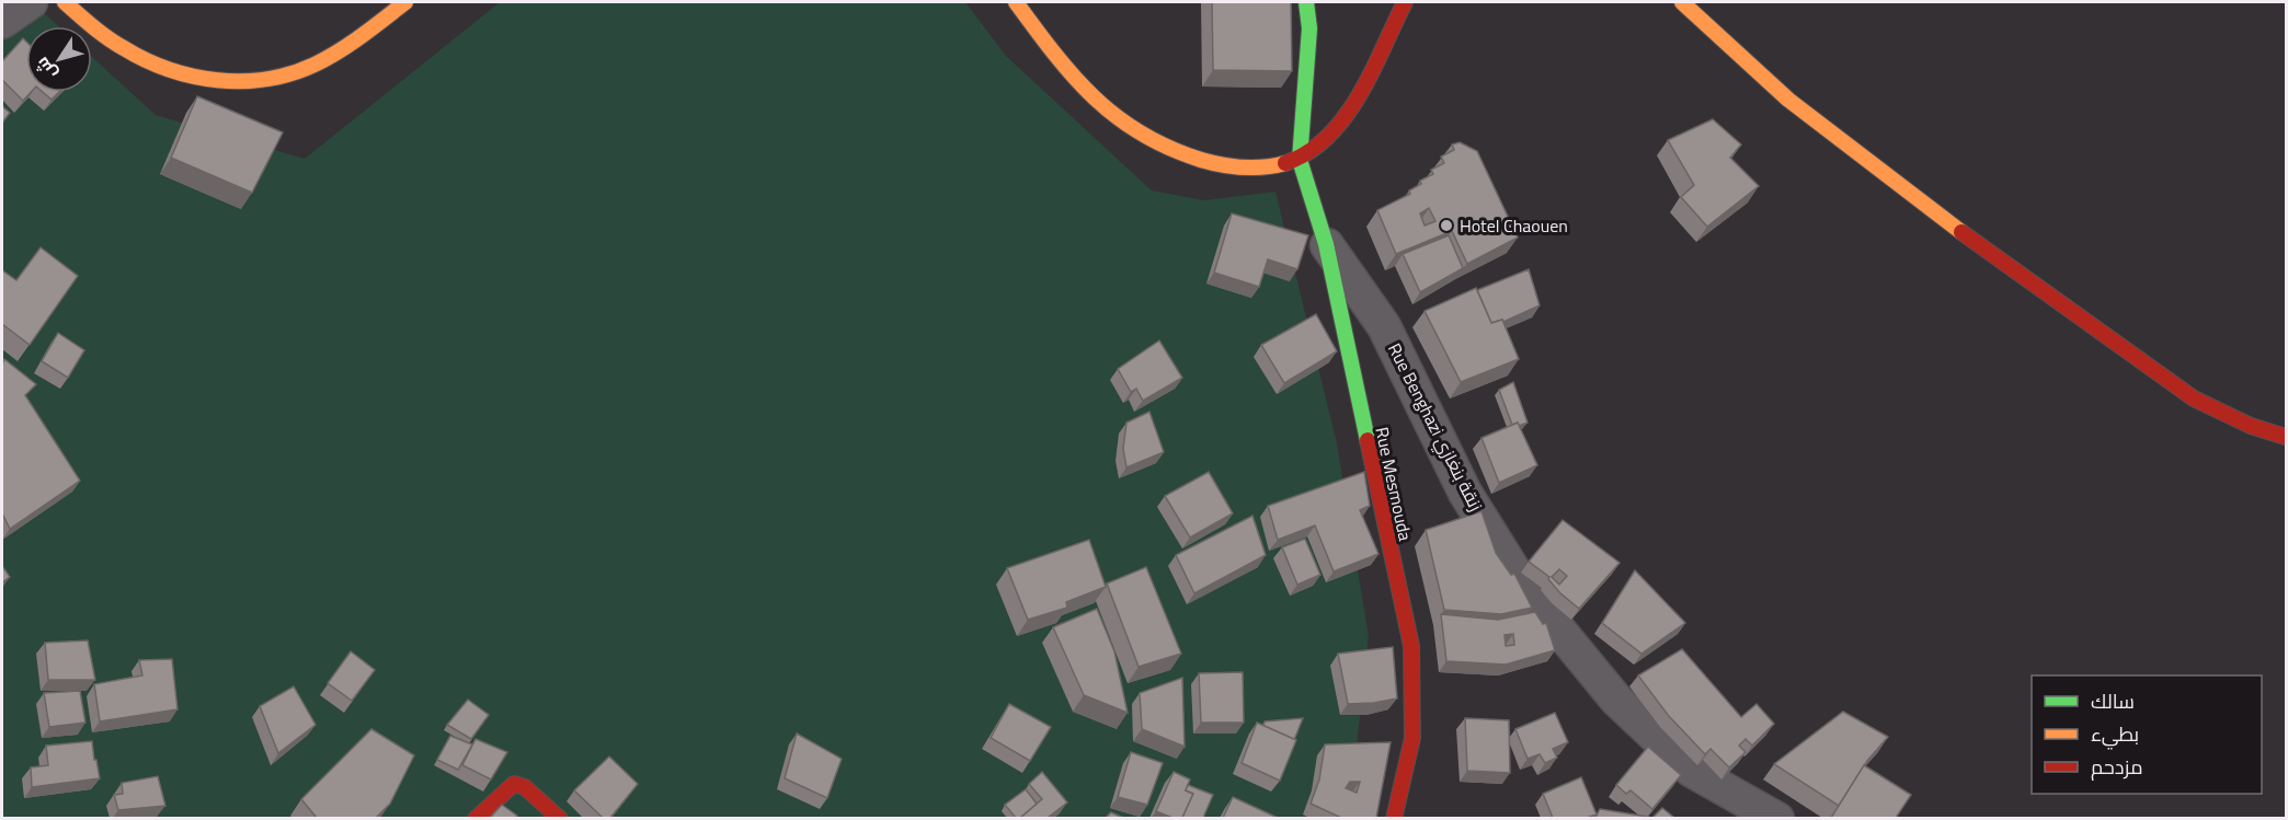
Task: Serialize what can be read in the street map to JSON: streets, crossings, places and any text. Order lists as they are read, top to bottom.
{
  "streets": {
    "main road": ["Rue Mesmouda"],
    "street": ["Rue Benghazi زنقة بنغازي"]
  },
  "crossings": [
    ["Rue Benghazi زنقة بنغازي", "Rue Mesmouda"]
  ],
  "places": ["Hotel Chaouen"],
  "legend": ["سالك", "بطيء", "مزدحم"],
  "north": "bottom left"
}
